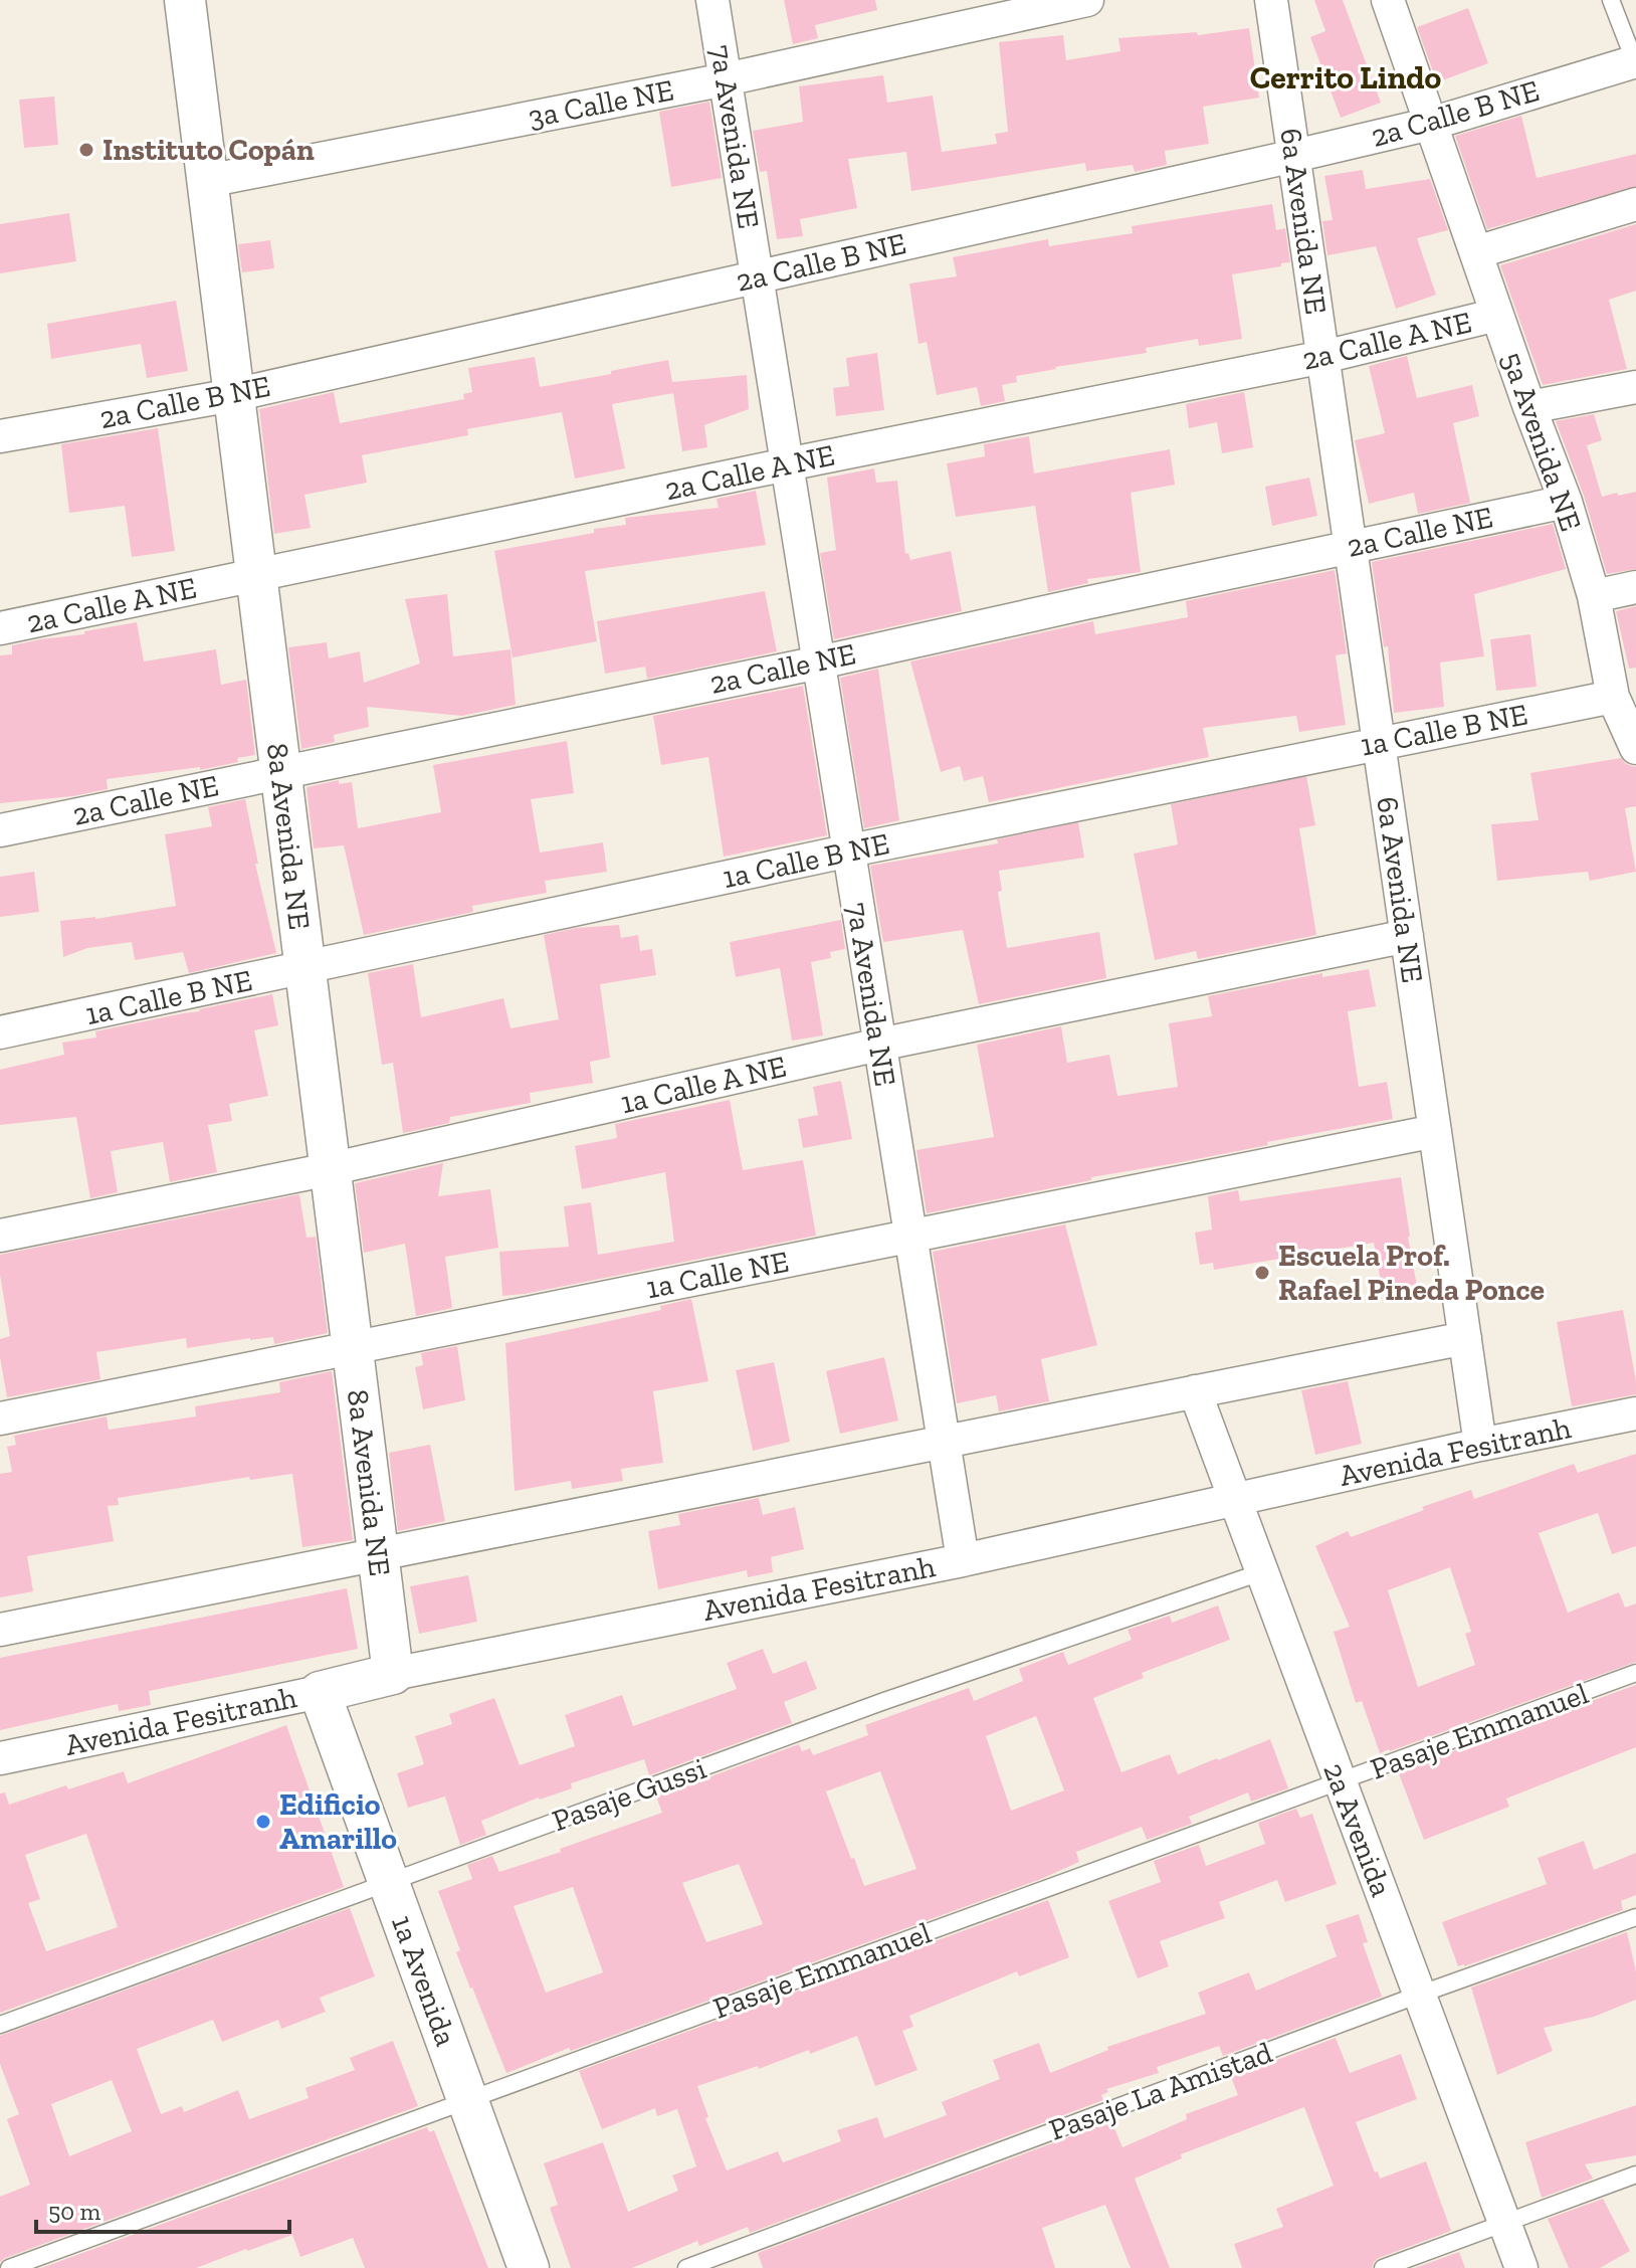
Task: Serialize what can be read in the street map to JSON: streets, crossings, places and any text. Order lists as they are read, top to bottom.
{
  "streets": {
    "street": [
      "3a Calle NE",
      "2a Calle B NE",
      "7a Avenida NE",
      "6a Avenida NE",
      "2a Calle A NE",
      "5a Avenida NE",
      "2a Calle NE",
      "1a Calle B NE",
      "8a Avenida NE",
      "1a Calle A NE",
      "1a Calle NE",
      "Avenida Fesitranh",
      "2a Avenida",
      "1a Avenida"
    ],
    "lane": ["Pasaje Emmanuel", "Pasaje Gussi", "Pasaje La Amistad"]
  },
  "crossings": [
    ["3a Calle NE", "7a Avenida NE"],
    ["3a Calle NE", "8a Avenida NE"],
    ["2a Calle B NE", "7a Avenida NE"],
    ["2a Calle B NE", "6a Avenida NE"],
    ["2a Calle B NE", "5a Avenida NE"],
    ["2a Calle B NE", "8a Avenida NE"],
    ["7a Avenida NE", "2a Calle A NE"],
    ["7a Avenida NE", "2a Calle NE"],
    ["7a Avenida NE", "1a Calle B NE"],
    ["7a Avenida NE", "1a Calle A NE"],
    ["7a Avenida NE", "1a Calle NE"],
    ["7a Avenida NE", "Avenida Fesitranh"],
    ["6a Avenida NE", "2a Calle A NE"],
    ["6a Avenida NE", "2a Calle NE"],
    ["6a Avenida NE", "1a Calle B NE"],
    ["6a Avenida NE", "1a Calle A NE"],
    ["6a Avenida NE", "1a Calle NE"],
    ["6a Avenida NE", "Avenida Fesitranh"],
    ["2a Calle A NE", "5a Avenida NE"],
    ["2a Calle A NE", "8a Avenida NE"],
    ["5a Avenida NE", "2a Calle NE"],
    ["5a Avenida NE", "1a Calle B NE"],
    ["2a Calle NE", "8a Avenida NE"],
    ["1a Calle B NE", "8a Avenida NE"],
    ["8a Avenida NE", "1a Calle A NE"],
    ["8a Avenida NE", "1a Calle NE"],
    ["8a Avenida NE", "Avenida Fesitranh"],
    ["Avenida Fesitranh", "2a Avenida"],
    ["Avenida Fesitranh", "1a Avenida"],
    ["Pasaje Emmanuel", "2a Avenida"],
    ["Pasaje Emmanuel", "1a Avenida"],
    ["Pasaje Gussi", "2a Avenida"],
    ["Pasaje Gussi", "1a Avenida"],
    ["2a Avenida", "Pasaje La Amistad"]
  ],
  "districts": ["Cerrito Lindo"],
  "places": ["Instituto Copán", "Escuela Prof. Rafael Pineda Ponce", "Edificio Amarillo"],
  "scale_bar": "50 m"
}
